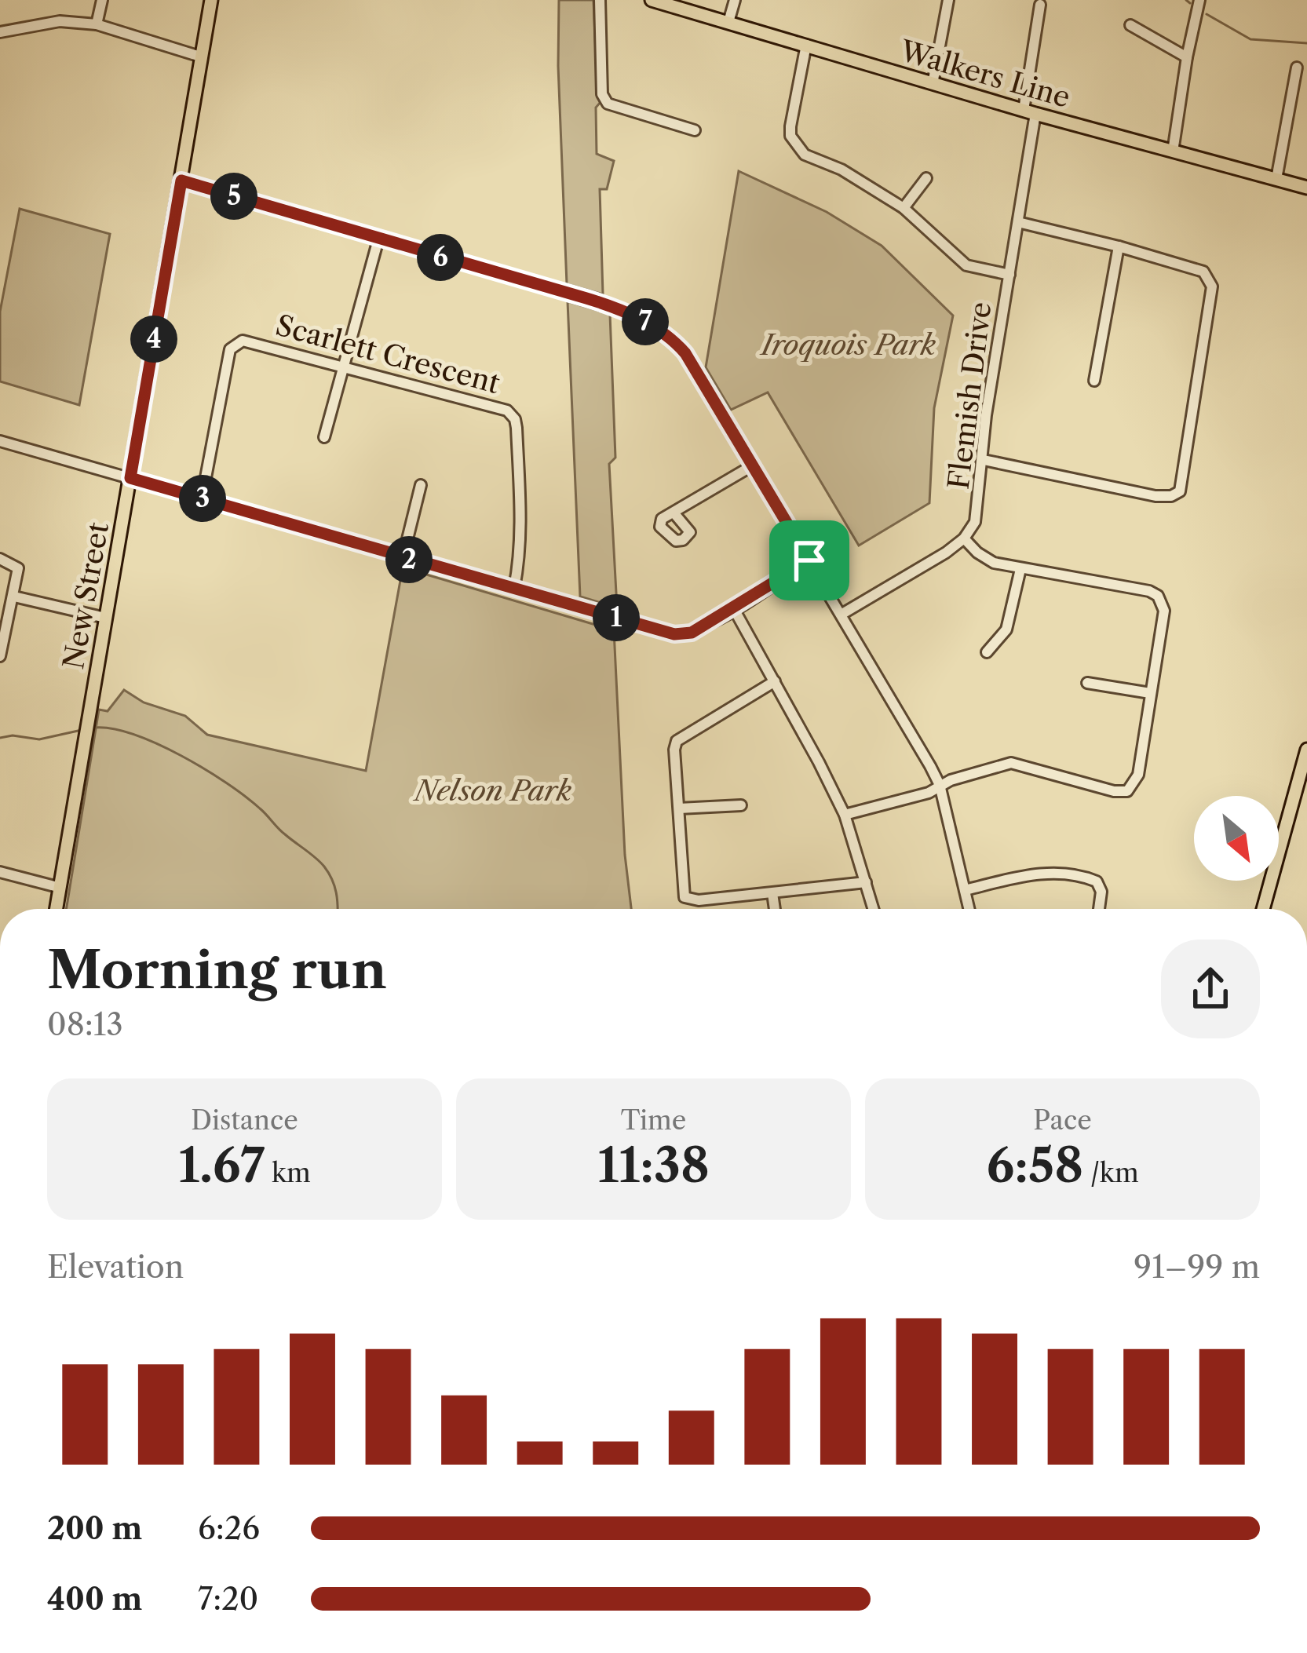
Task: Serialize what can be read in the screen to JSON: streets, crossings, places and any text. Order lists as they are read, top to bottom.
{
  "streets": {
    "main road": ["Walkers Line", "New Street"],
    "street": ["Scarlett Crescent", "Flemish Drive"]
  },
  "crossings": [
    ["Walkers Line", "Flemish Drive"]
  ],
  "parks": ["Iroquois Park", "Nelson Park"],
  "north": "bottom right",
  "page": {
    "pins": [
      "5",
      "6",
      "7",
      "4",
      "3",
      "2",
      "1"
    ],
    "heading": ["Morning run", "08:13"],
    "stats": [
      ["Distance", "1.67 km"],
      ["Time", "11:38"],
      ["Pace", "6:58 /km"]
    ],
    "chart": ["Elevation", "91–99 m"],
    "list": [
      {
        "name": "200 m",
        "note": "6:26"
      },
      {
        "name": "400 m",
        "note": "7:20"
      }
    ]
  }
}
